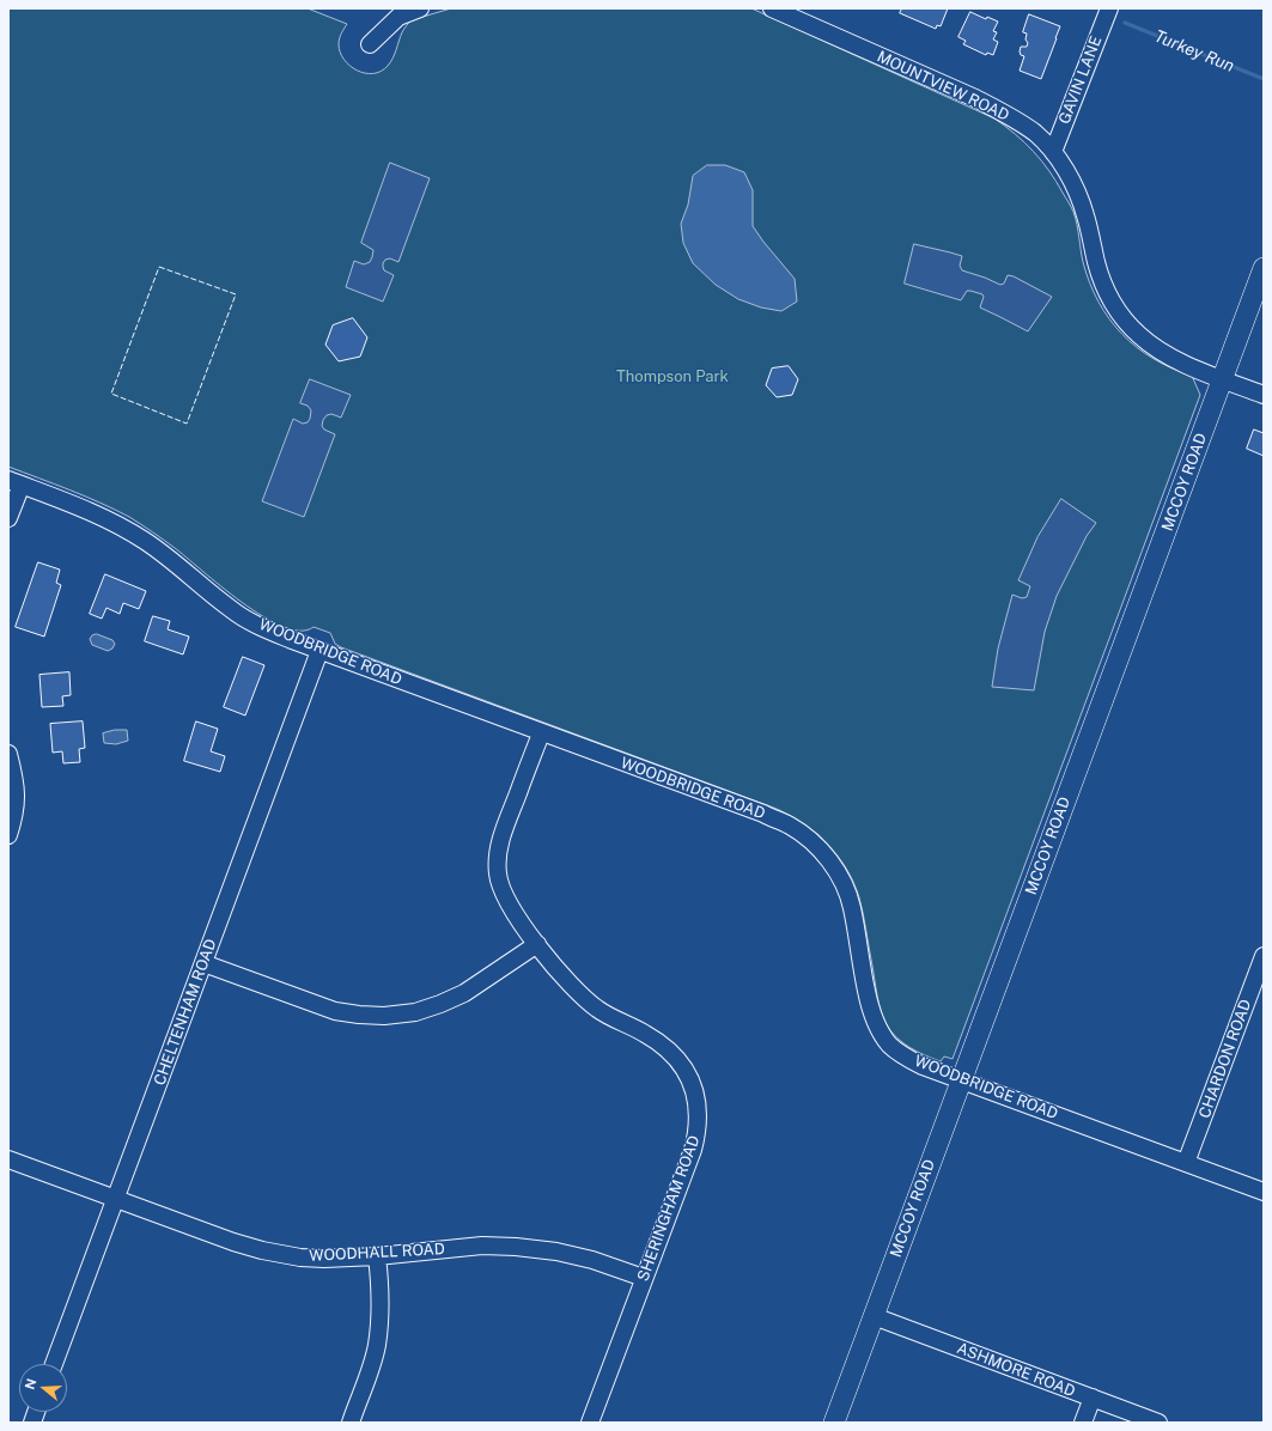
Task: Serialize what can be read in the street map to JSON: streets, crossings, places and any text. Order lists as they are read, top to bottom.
{
  "streets": {
    "main road": ["MCCOY ROAD"],
    "street": [
      "GAVIN LANE",
      "MOUNTVIEW ROAD",
      "WOODBRIDGE ROAD",
      "CHELTENHAM ROAD",
      "CHARDON ROAD",
      "SHERINGHAM ROAD",
      "WOODHALL ROAD",
      "ASHMORE ROAD"
    ]
  },
  "crossings": [
    ["GAVIN LANE", "MOUNTVIEW ROAD"],
    ["MOUNTVIEW ROAD", "MCCOY ROAD"],
    ["MCCOY ROAD", "WOODBRIDGE ROAD"],
    ["MCCOY ROAD", "ASHMORE ROAD"],
    ["WOODBRIDGE ROAD", "CHELTENHAM ROAD"],
    ["WOODBRIDGE ROAD", "CHARDON ROAD"],
    ["WOODBRIDGE ROAD", "SHERINGHAM ROAD"],
    ["CHELTENHAM ROAD", "WOODHALL ROAD"],
    ["SHERINGHAM ROAD", "WOODHALL ROAD"]
  ],
  "water": ["Turkey Run"],
  "parks": ["Thompson Park"],
  "north": "left"
}
